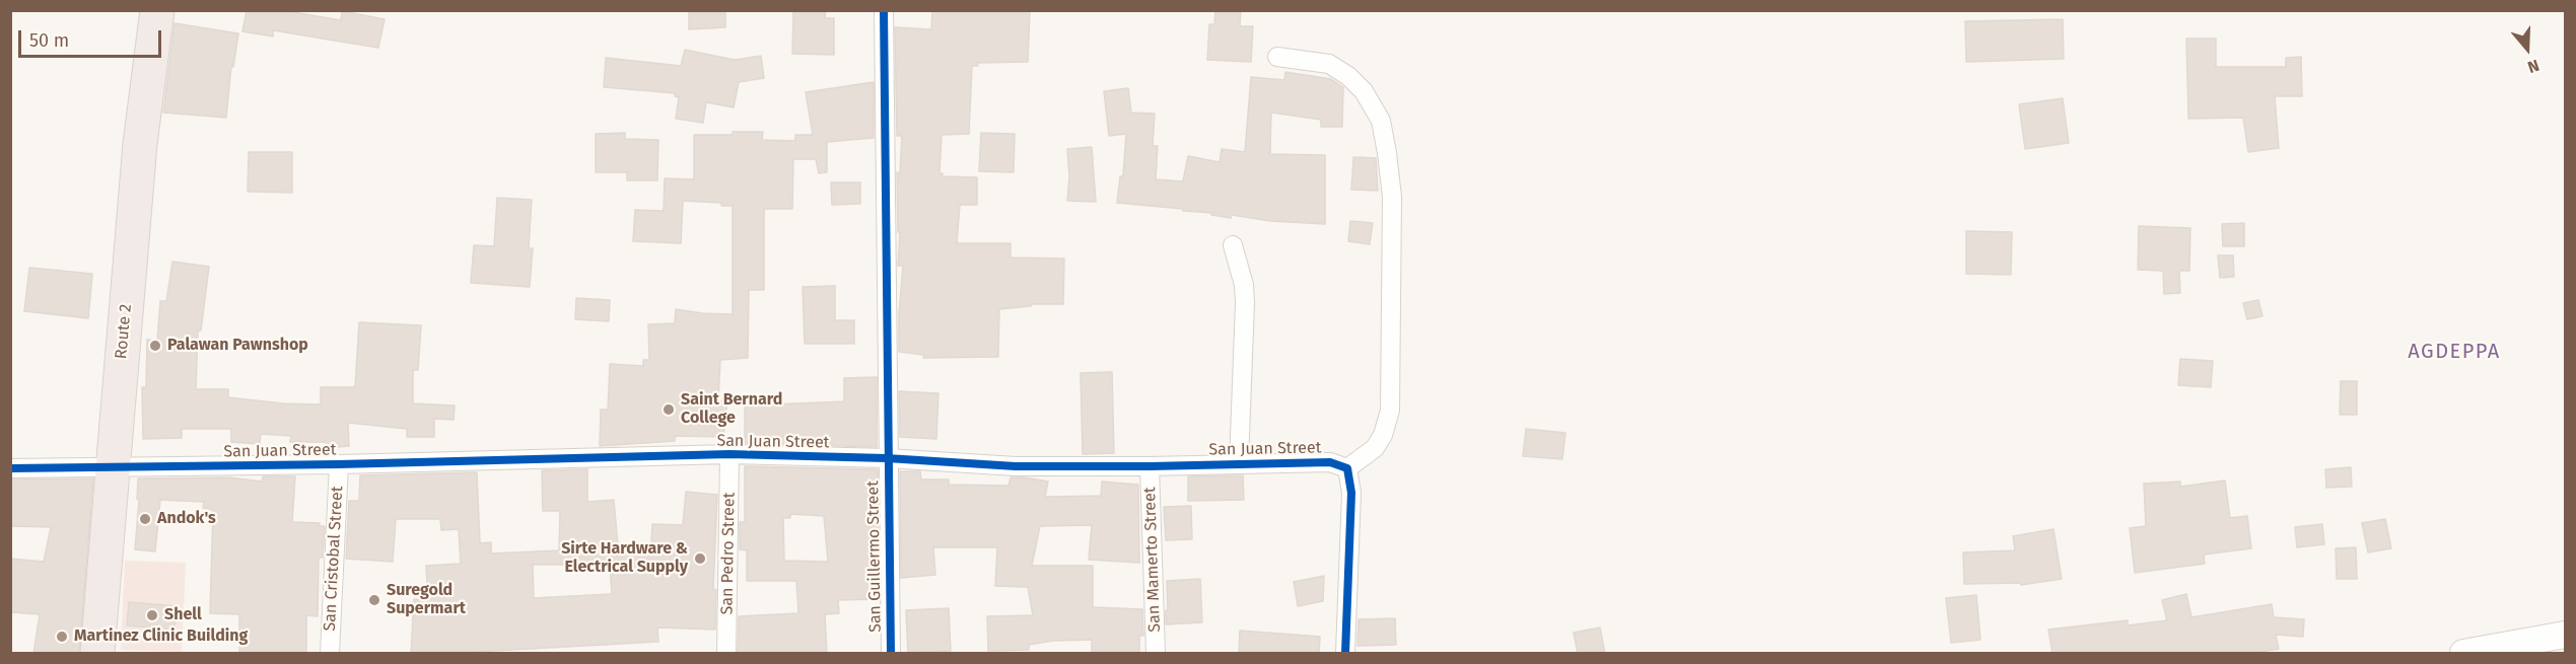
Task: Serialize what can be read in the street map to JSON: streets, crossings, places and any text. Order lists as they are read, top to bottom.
{
  "streets": {
    "highway": ["Route 2"],
    "street": [
      "San Juan Street",
      "San Pedro Street",
      "San Guillermo Street",
      "San Cristobal Street",
      "San Mamerto Street"
    ]
  },
  "crossings": [
    ["Route 2", "San Juan Street"],
    ["San Juan Street", "San Pedro Street"],
    ["San Juan Street", "San Guillermo Street"],
    ["San Juan Street", "San Cristobal Street"],
    ["San Juan Street", "San Mamerto Street"]
  ],
  "districts": ["AGDEPPA"],
  "places": [
    "Palawan Pawnshop",
    "Saint Bernard College",
    "Andok's",
    "Sirte Hardware & Electrical Supply",
    "Suregold Supermart",
    "Shell",
    "Martinez Clinic Building"
  ],
  "scale_bar": "50 m",
  "north": "bottom"
}
